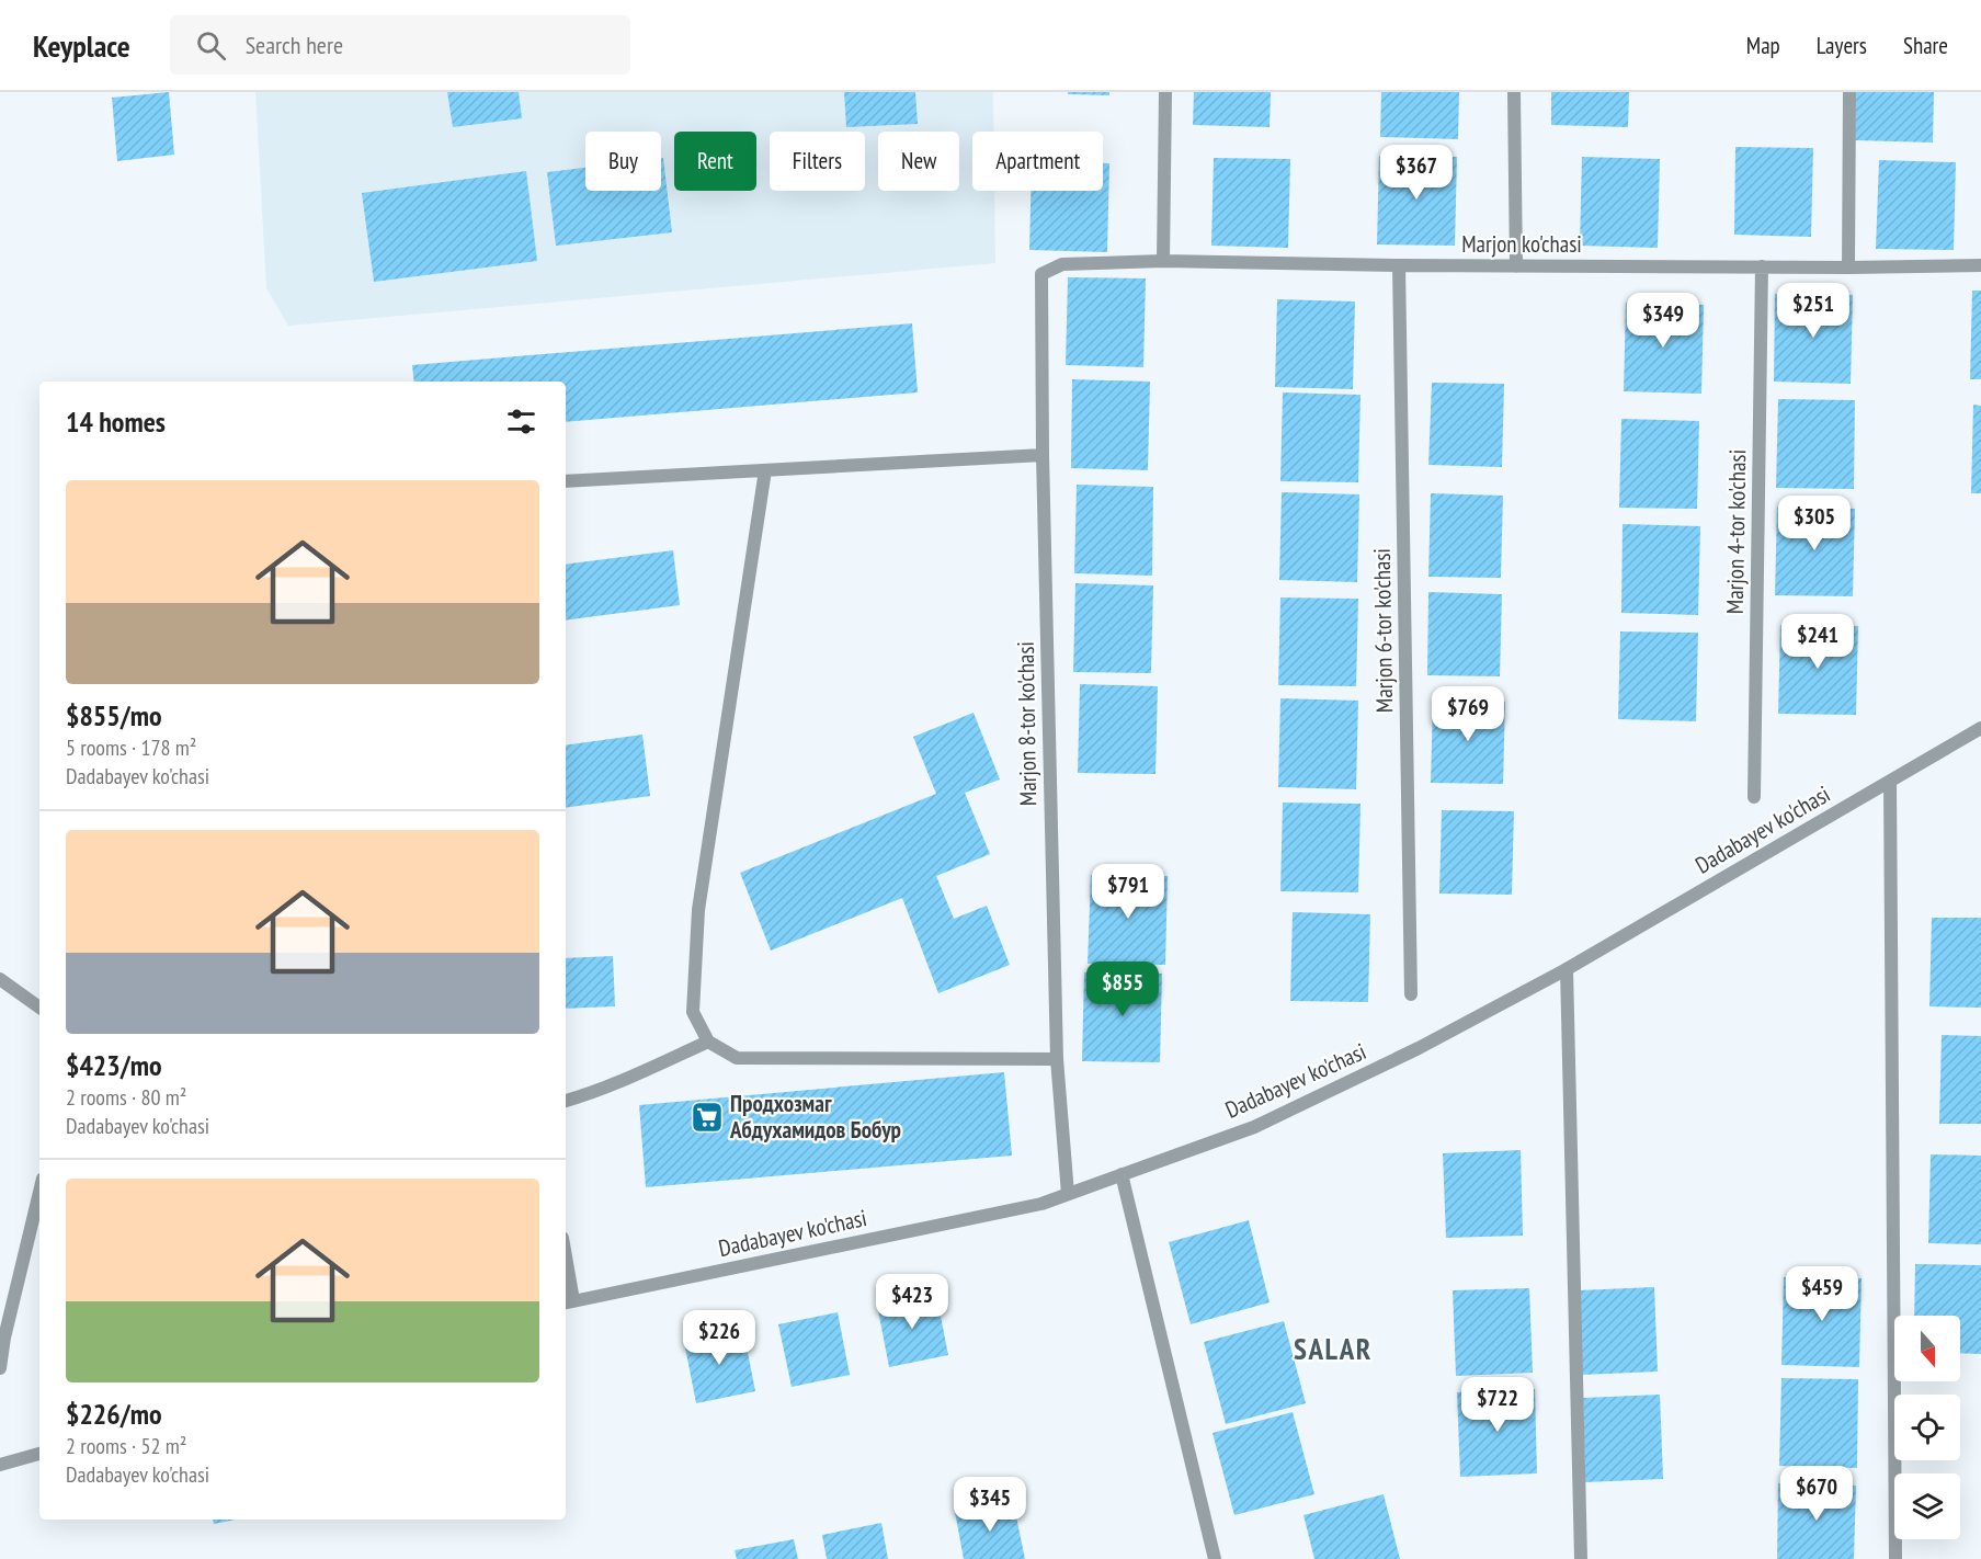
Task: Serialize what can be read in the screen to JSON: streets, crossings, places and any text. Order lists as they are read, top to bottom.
{
  "streets": {
    "street": [
      "Marjon ko'chasi",
      "Marjon 4-tor ko'chasi",
      "Marjon 6-tor ko'chasi",
      "Marjon 8-tor ko'chasi",
      "Dadabayev ko'chasi"
    ]
  },
  "crossings": [
    ["Marjon ko'chasi", "Marjon 4-tor ko'chasi"],
    ["Marjon ko'chasi", "Marjon 6-tor ko'chasi"],
    ["Marjon ko'chasi", "Marjon 8-tor ko'chasi"],
    ["Marjon 8-tor ko'chasi", "Dadabayev ko'chasi"]
  ],
  "districts": ["SALAR"],
  "places": {
    "supermarket": ["Продхозмаг Абдухамидов Бобур"]
  },
  "north": "bottom",
  "page": {
    "header": "Keyplace",
    "search": "Search here",
    "nav": ["Map", "Layers", "Share"],
    "chip": [
      "Buy",
      "Rent",
      "Filters",
      "New",
      "Apartment"
    ],
    "price": [
      "$367",
      "$251",
      "$349",
      "$305",
      "$241",
      "$769",
      "$791",
      "$855",
      "$459",
      "$423",
      "$226",
      "$722",
      "$670",
      "$345"
    ],
    "heading": "14 homes",
    "list": [
      {
        "name": "$855/mo",
        "note": "5 rooms · 178 m² · Dadabayev ko'chasi"
      },
      {
        "name": "$423/mo",
        "note": "2 rooms · 80 m² · Dadabayev ko'chasi"
      },
      {
        "name": "$226/mo",
        "note": "2 rooms · 52 m² · Dadabayev ko'chasi"
      }
    ]
  }
}
